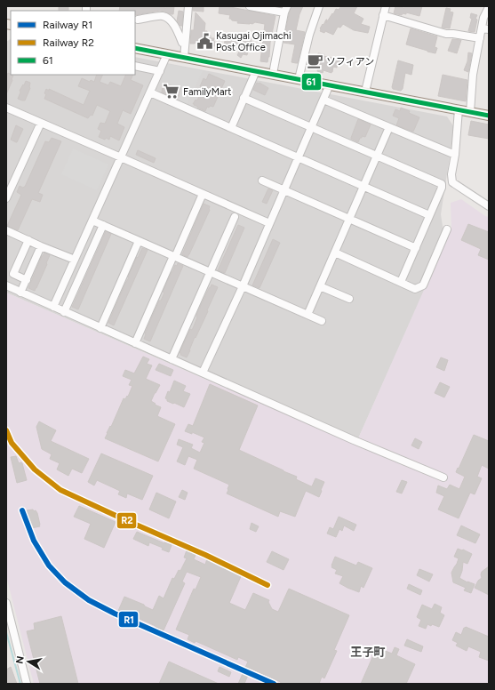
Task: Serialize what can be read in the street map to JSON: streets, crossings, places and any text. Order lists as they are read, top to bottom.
{
  "districts": ["王子町"],
  "places": {
    "public building": ["Kasugai Ojimachi Post Office"],
    "cafe": ["ソフィアン"],
    "supermarket": ["FamilyMart"]
  },
  "lines": ["transit line 61", "rail line R2", "rail line R1"],
  "legend": ["Railway R1", "Railway R2", "61"],
  "north": "left"
}
